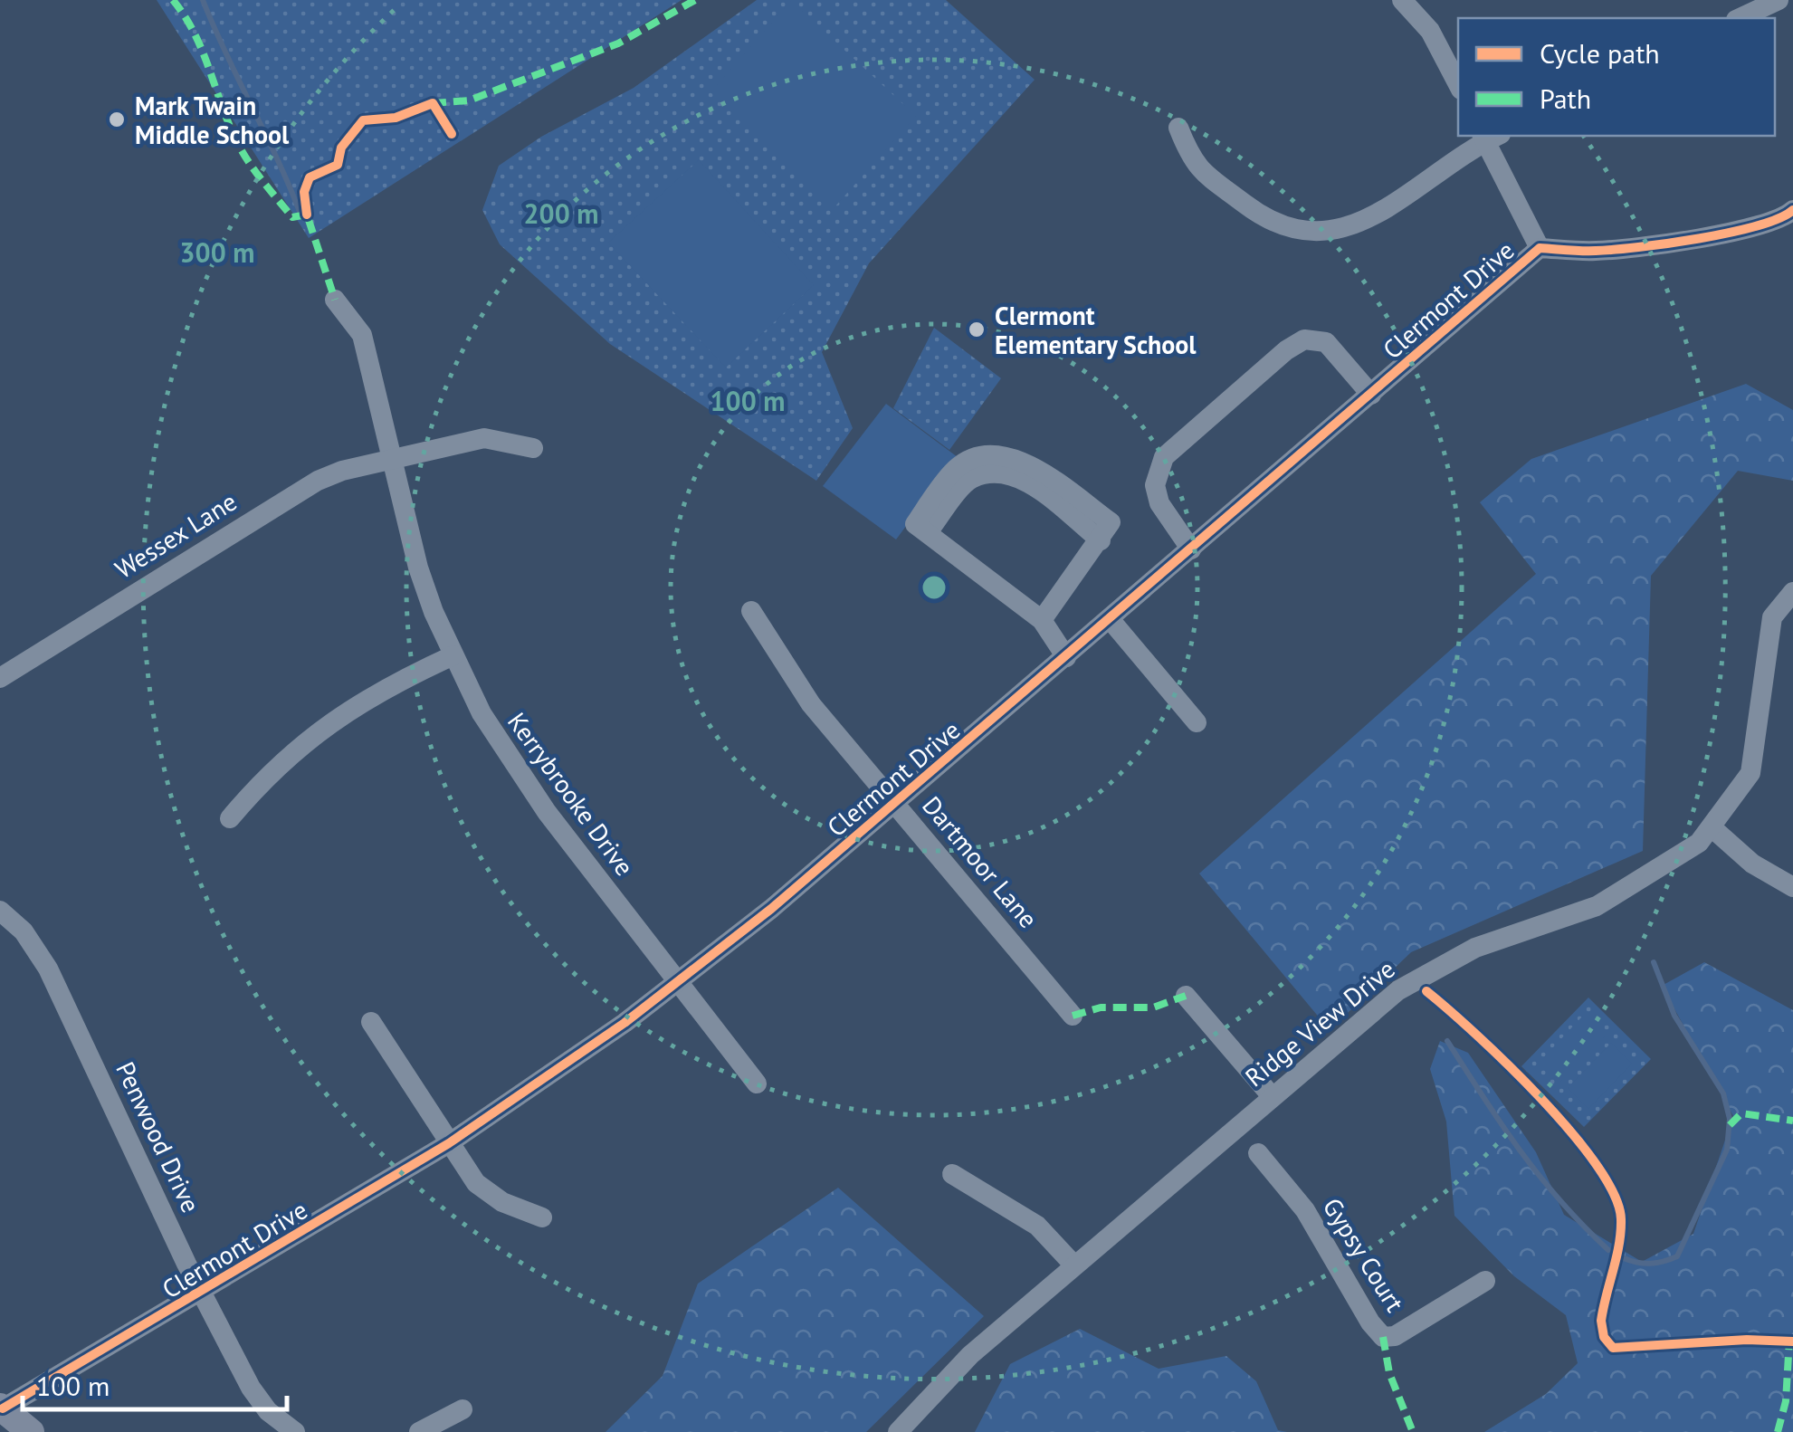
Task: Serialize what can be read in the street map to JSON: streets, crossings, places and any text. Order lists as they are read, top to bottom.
{
  "streets": {
    "street": [
      "Clermont Drive",
      "Wessex Lane",
      "Kerrybrooke Drive",
      "Dartmoor Lane",
      "Ridge View Drive",
      "Penwood Drive",
      "Gypsy Court"
    ]
  },
  "crossings": [
    ["Clermont Drive", "Kerrybrooke Drive"],
    ["Clermont Drive", "Dartmoor Lane"],
    ["Clermont Drive", "Penwood Drive"],
    ["Wessex Lane", "Kerrybrooke Drive"]
  ],
  "places": ["Mark Twain Middle School", "Clermont Elementary School"],
  "legend": ["Cycle path", "Path"],
  "scale_bar": "100 m",
  "rings": ["200 m", "300 m", "100 m"]
}
